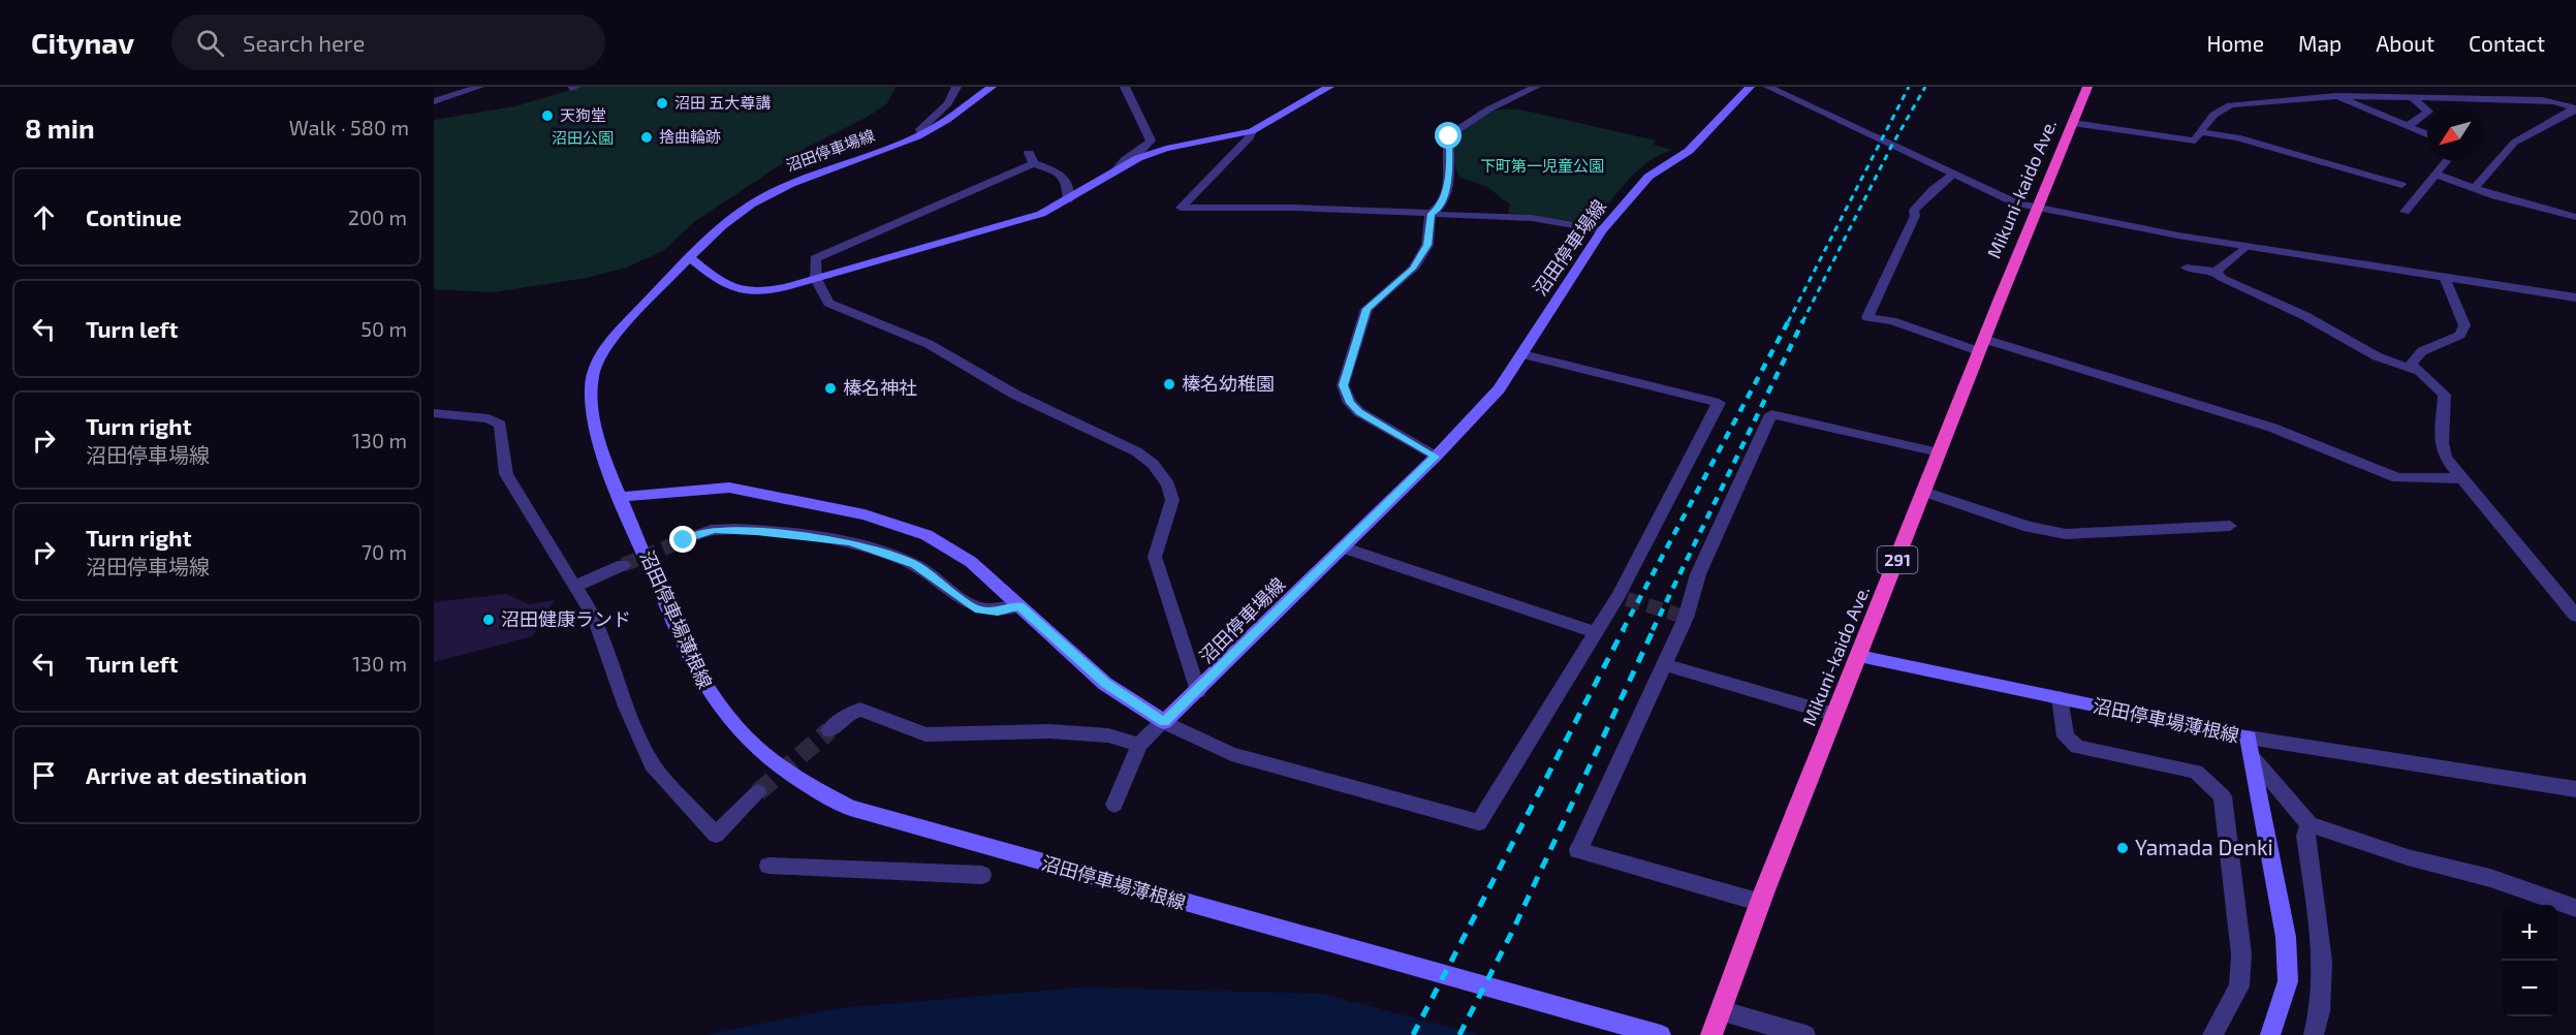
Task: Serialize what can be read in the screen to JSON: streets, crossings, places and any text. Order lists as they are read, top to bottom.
{
  "streets": {
    "highway": ["Mikuni-kaido Ave.", "291"],
    "main road": ["沼田停車場線", "沼田停車場薄根線"]
  },
  "crossings": [
    ["沼田停車場線", "沼田停車場薄根線"],
    ["Mikuni-kaido Ave.", "沼田停車場薄根線"]
  ],
  "parks": ["沼田公園", "下町第一児童公園"],
  "places": [
    "沼田 五大尊講",
    "天狗堂",
    "捨曲輪跡",
    "榛名幼稚園",
    "榛名神社",
    "沼田健康ランド",
    "Yamada Denki"
  ],
  "north": "bottom left",
  "page": {
    "header": "Citynav",
    "search": "Search here",
    "nav": [
      "Home",
      "Map",
      "About",
      "Contact"
    ],
    "heading": ["8 min", "Walk · 580 m"],
    "list": [
      ["Continue", "200 m"],
      ["Turn left", "50 m"],
      ["Turn right", "沼田停車場線", "130 m"],
      ["Turn right", "沼田停車場線", "70 m"],
      ["Turn left", "130 m"],
      "Arrive at destination"
    ],
    "map_buttons": ["+", "−"]
  }
}
